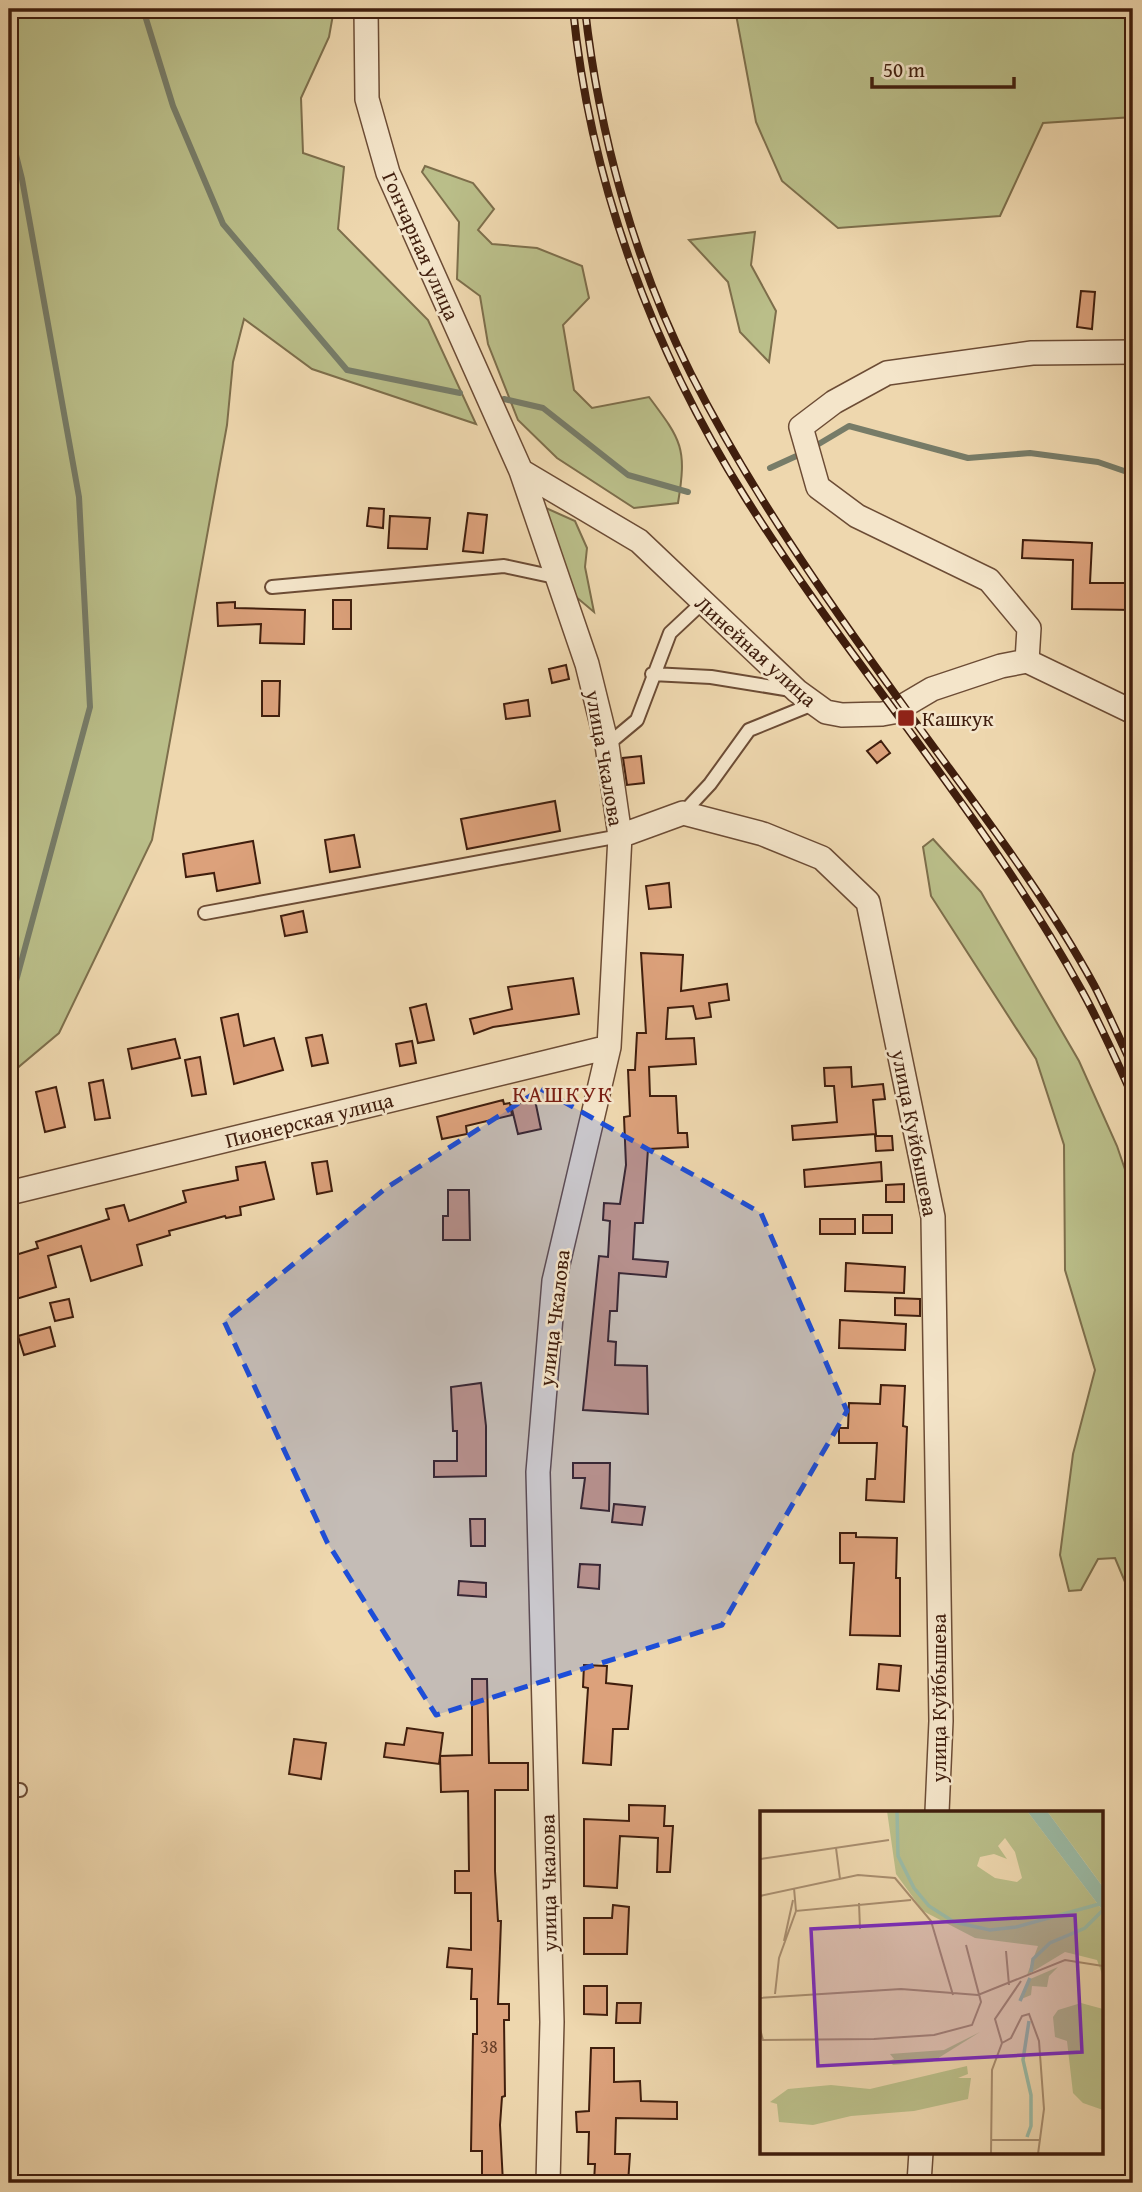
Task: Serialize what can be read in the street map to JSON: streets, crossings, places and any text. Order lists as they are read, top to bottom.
{
  "streets": {
    "street": [
      "Гончарная улица",
      "Линейная улица",
      "улица Чкалова",
      "Пионерская улица",
      "улица Куйбышева"
    ]
  },
  "crossings": [
    ["Гончарная улица", "Линейная улица"],
    ["Гончарная улица", "улица Чкалова"],
    ["Линейная улица", "улица Чкалова"],
    ["улица Чкалова", "Пионерская улица"]
  ],
  "districts": ["КАШКУК"],
  "places": {
    "transit": ["Кашкук"]
  },
  "house_numbers": ["38"],
  "scale_bar": "50 m"
}
